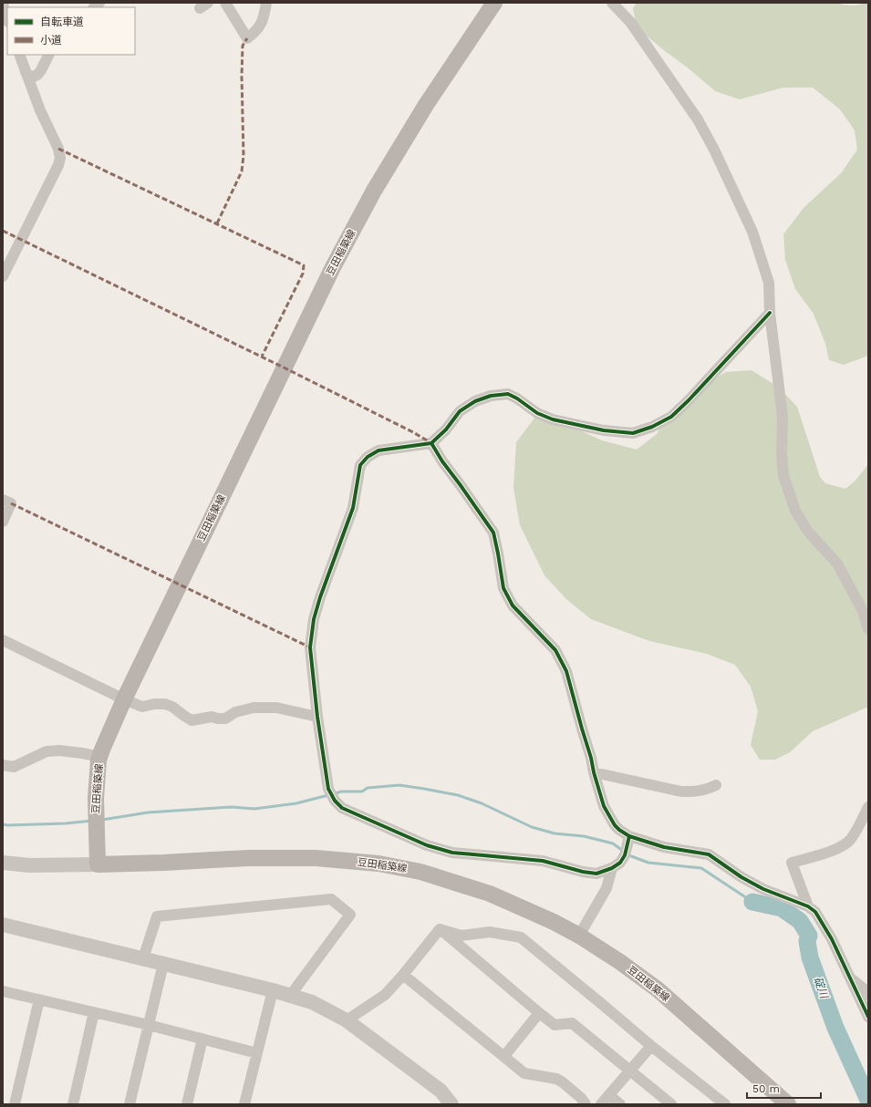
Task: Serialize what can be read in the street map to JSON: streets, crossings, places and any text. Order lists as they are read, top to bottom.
{
  "streets": {
    "main road": ["豆田稲築線"]
  },
  "water": ["碇川"],
  "legend": ["自転車道", "小道"],
  "scale_bar": "50 m"
}
